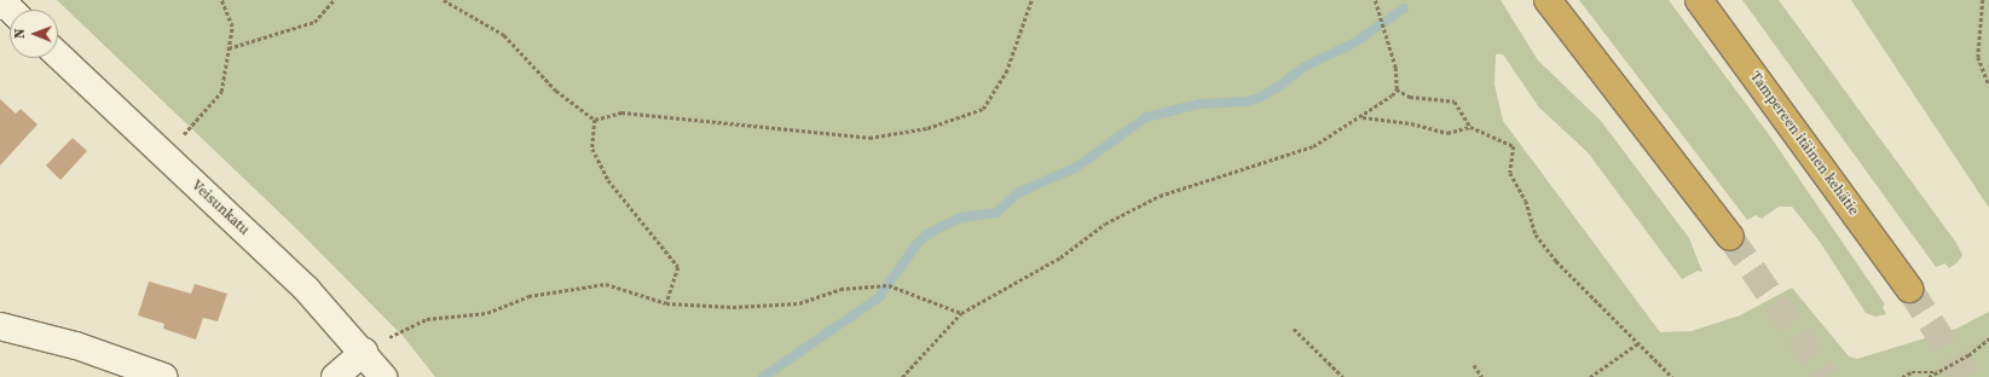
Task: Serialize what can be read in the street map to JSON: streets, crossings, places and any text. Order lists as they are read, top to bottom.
{
  "streets": {
    "highway": ["Tampereen itäinen kehätie"],
    "street": ["Veisunkatu"]
  },
  "north": "left"
}
